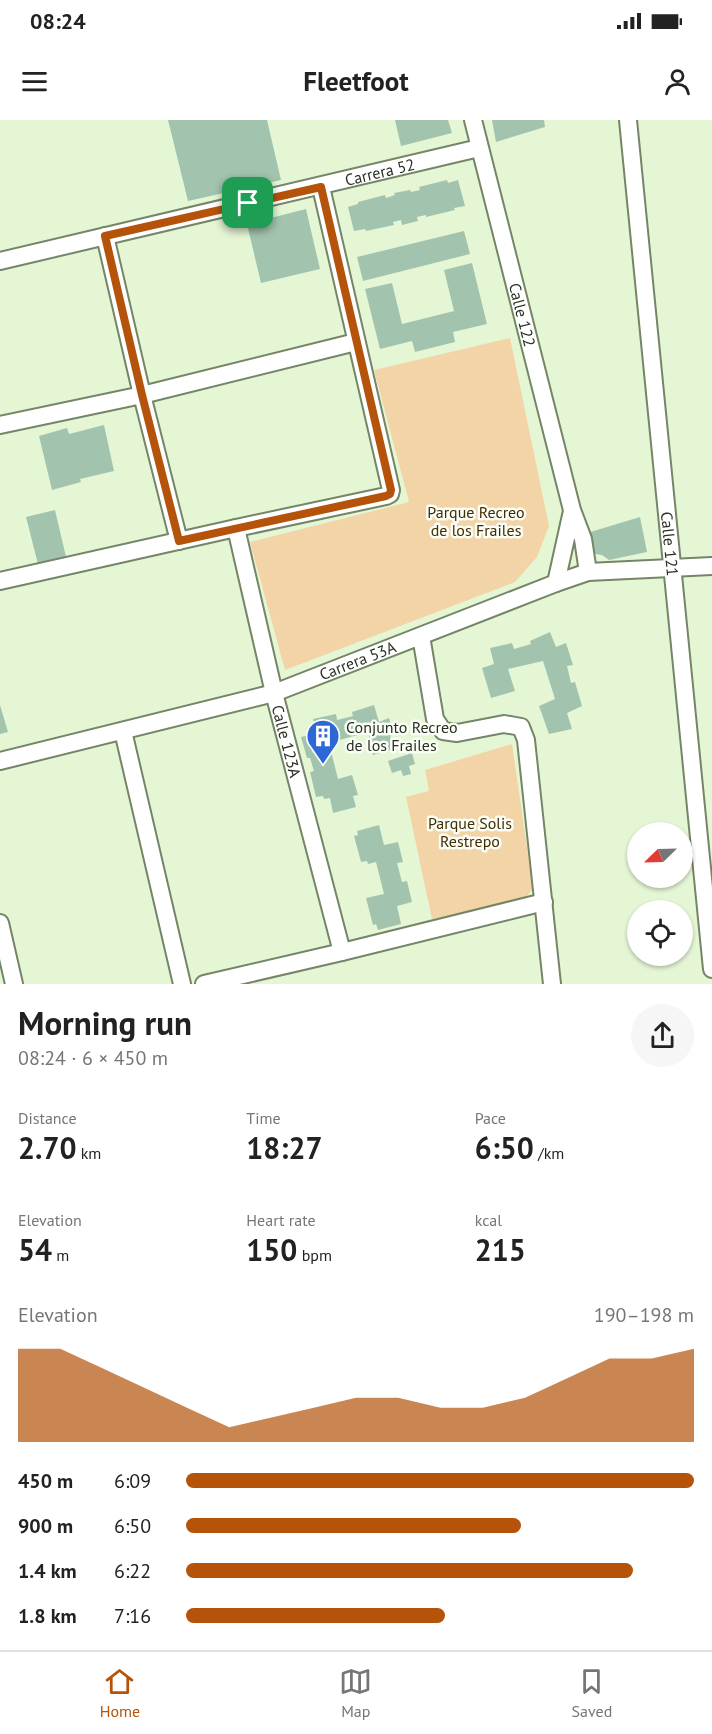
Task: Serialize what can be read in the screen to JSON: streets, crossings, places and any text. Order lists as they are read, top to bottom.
{
  "streets": {
    "street": [
      "Carrera 52",
      "Calle 122",
      "Calle 121",
      "Carrera 53A",
      "Calle 123A"
    ]
  },
  "crossings": [
    ["Carrera 52", "Calle 122"],
    ["Calle 122", "Carrera 53A"],
    ["Calle 121", "Carrera 53A"],
    ["Carrera 53A", "Calle 123A"]
  ],
  "parks": ["Parque Recreo de los Frailes", "Parque Solis Restrepo"],
  "places": {
    "building": ["Conjunto Recreo de los Frailes"]
  },
  "north": "bottom left",
  "page": {
    "status": "08:24",
    "header": "Fleetfoot",
    "heading": ["Morning run", "08:24 · 6 × 450 m"],
    "stats": [
      ["Distance", "2.70 km"],
      ["Time", "18:27"],
      ["Pace", "6:50 /km"],
      ["Elevation", "54 m"],
      ["Heart rate", "150 bpm"],
      ["kcal", "215"]
    ],
    "chart": ["Elevation", "190–198 m"],
    "list": [
      {
        "name": "450 m",
        "note": "6:09"
      },
      {
        "name": "900 m",
        "note": "6:50"
      },
      {
        "name": "1.4 km",
        "note": "6:22"
      },
      {
        "name": "1.8 km",
        "note": "7:16"
      }
    ],
    "tabs": ["Home", "Map", "Saved"]
  }
}
